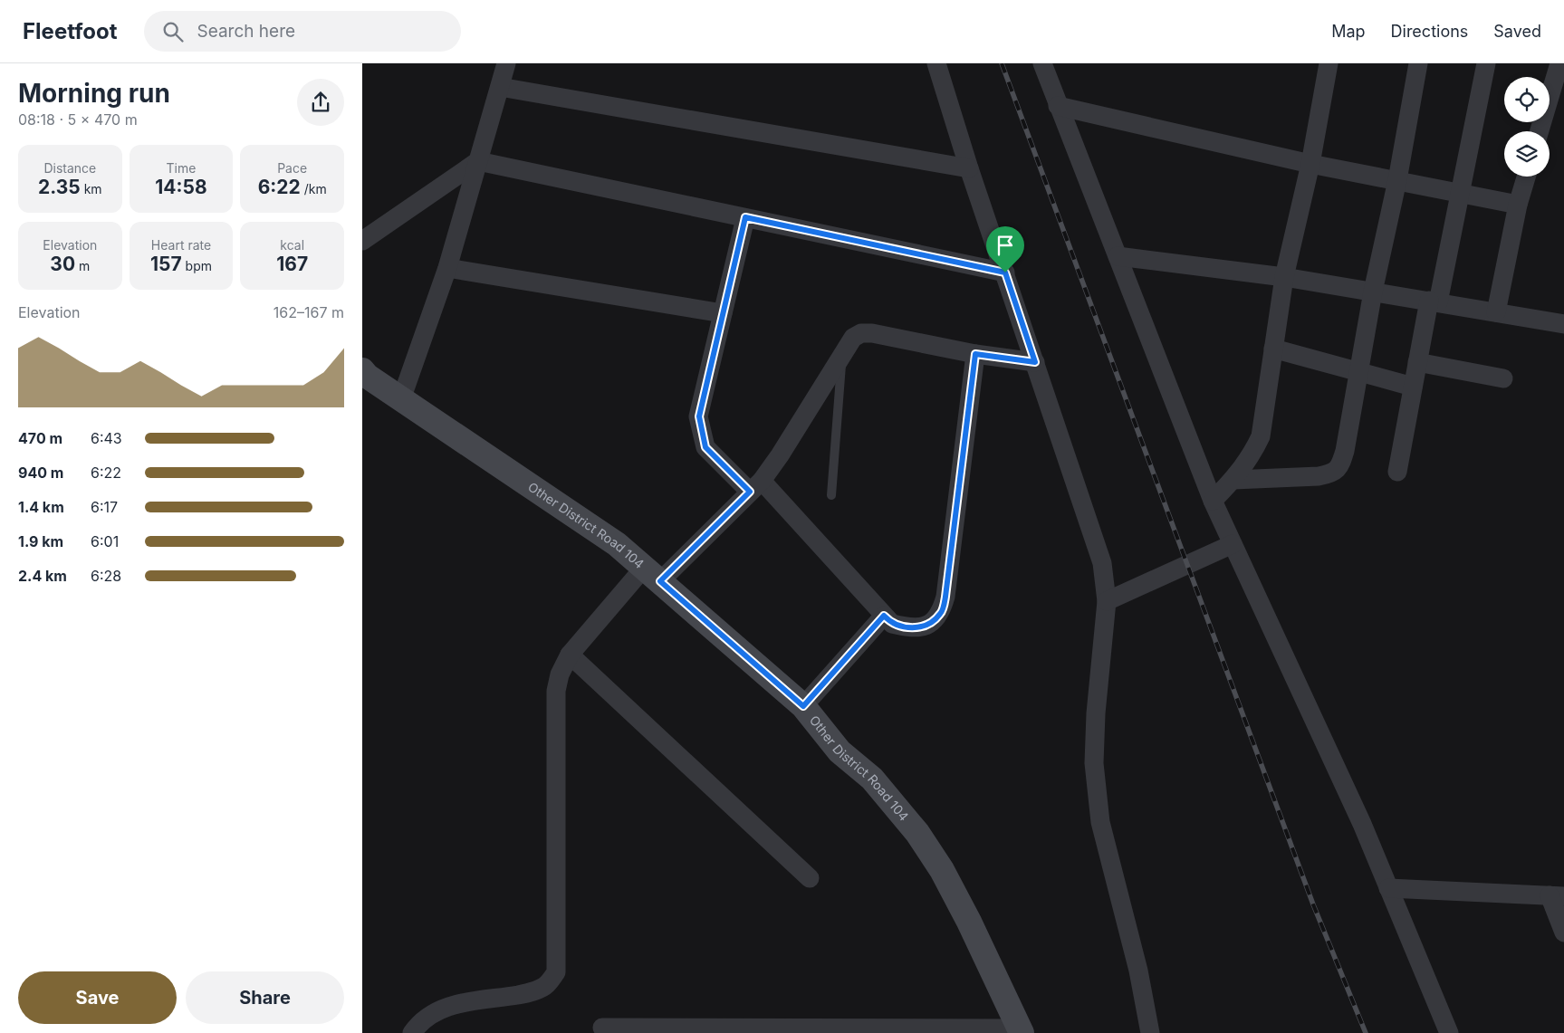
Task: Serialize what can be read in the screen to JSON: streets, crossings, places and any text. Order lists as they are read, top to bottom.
{
  "streets": {
    "street": ["Other District Road 104"]
  },
  "page": {
    "header": "Fleetfoot",
    "search": "Search here",
    "nav": ["Map", "Directions", "Saved"],
    "heading": ["Morning run", "08:18 · 5 × 470 m"],
    "stats": [
      ["Distance", "2.35 km"],
      ["Time", "14:58"],
      ["Pace", "6:22 /km"],
      ["Elevation", "30 m"],
      ["Heart rate", "157 bpm"],
      ["kcal", "167"]
    ],
    "chart": ["Elevation", "162–167 m"],
    "list": [
      {
        "name": "470 m",
        "note": "6:43"
      },
      {
        "name": "940 m",
        "note": "6:22"
      },
      {
        "name": "1.4 km",
        "note": "6:17"
      },
      {
        "name": "1.9 km",
        "note": "6:01"
      },
      {
        "name": "2.4 km",
        "note": "6:28"
      }
    ],
    "buttons": ["Save", "Share"]
  }
}
